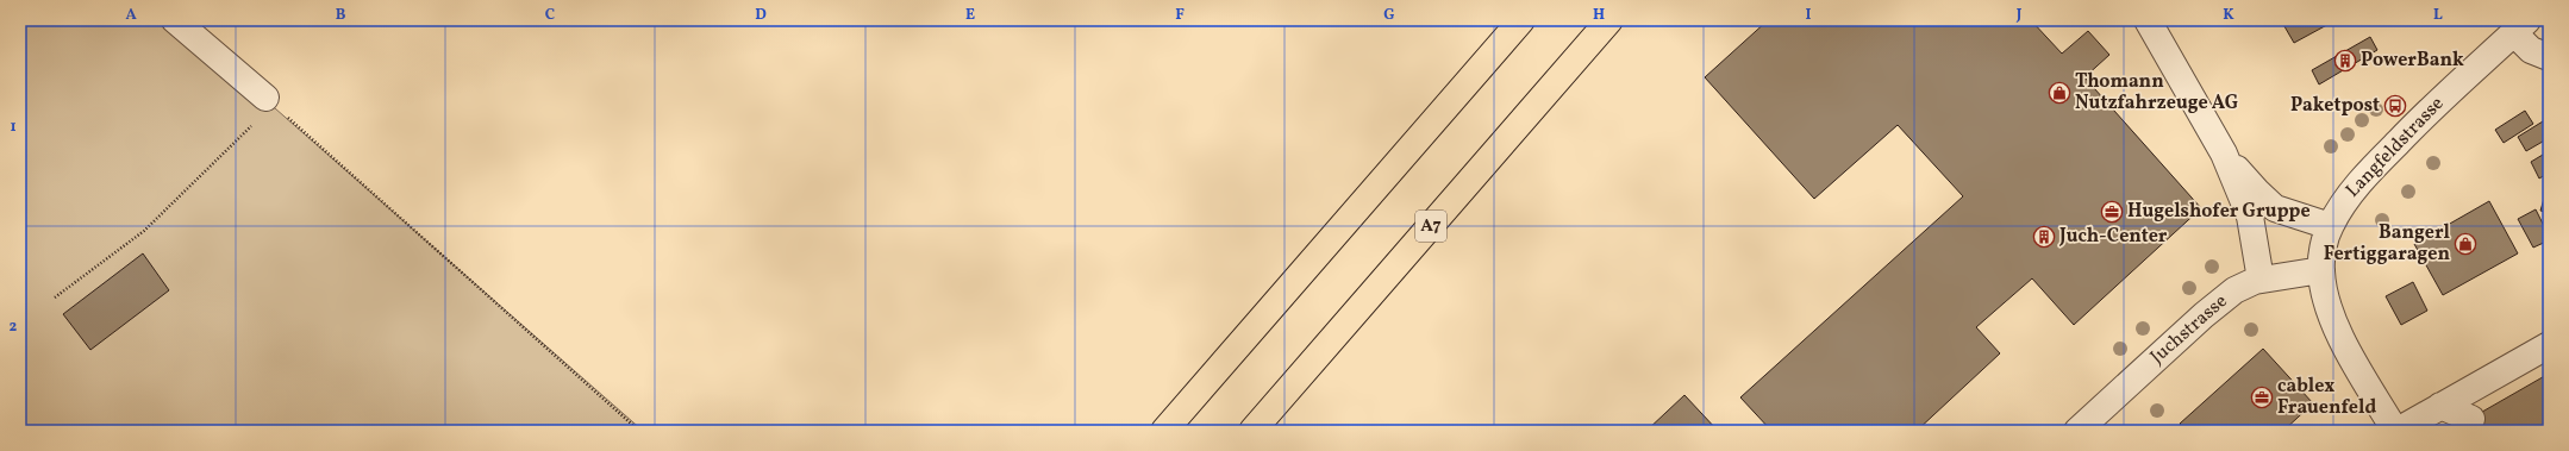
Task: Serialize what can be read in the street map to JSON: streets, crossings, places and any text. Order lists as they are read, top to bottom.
{
  "streets": {
    "highway": ["A7"],
    "street": ["Langfeldstrasse", "Juchstrasse"]
  },
  "crossings": [
    ["Langfeldstrasse", "Juchstrasse"]
  ],
  "places": {
    "building": ["PowerBank", "Juch-Center"],
    "shop": ["Thomann Nutzfahrzeuge AG", "Bangerl Fertiggaragen"],
    "bus stop": ["Paketpost"],
    "office": ["Hugelshofer Gruppe", "cablex Frauenfeld"]
  },
  "grid": {
    "columns": [
      "A",
      "B",
      "C",
      "D",
      "E",
      "F",
      "G",
      "H",
      "I",
      "J",
      "K",
      "L"
    ],
    "rows": ["1", "2"]
  }
}
